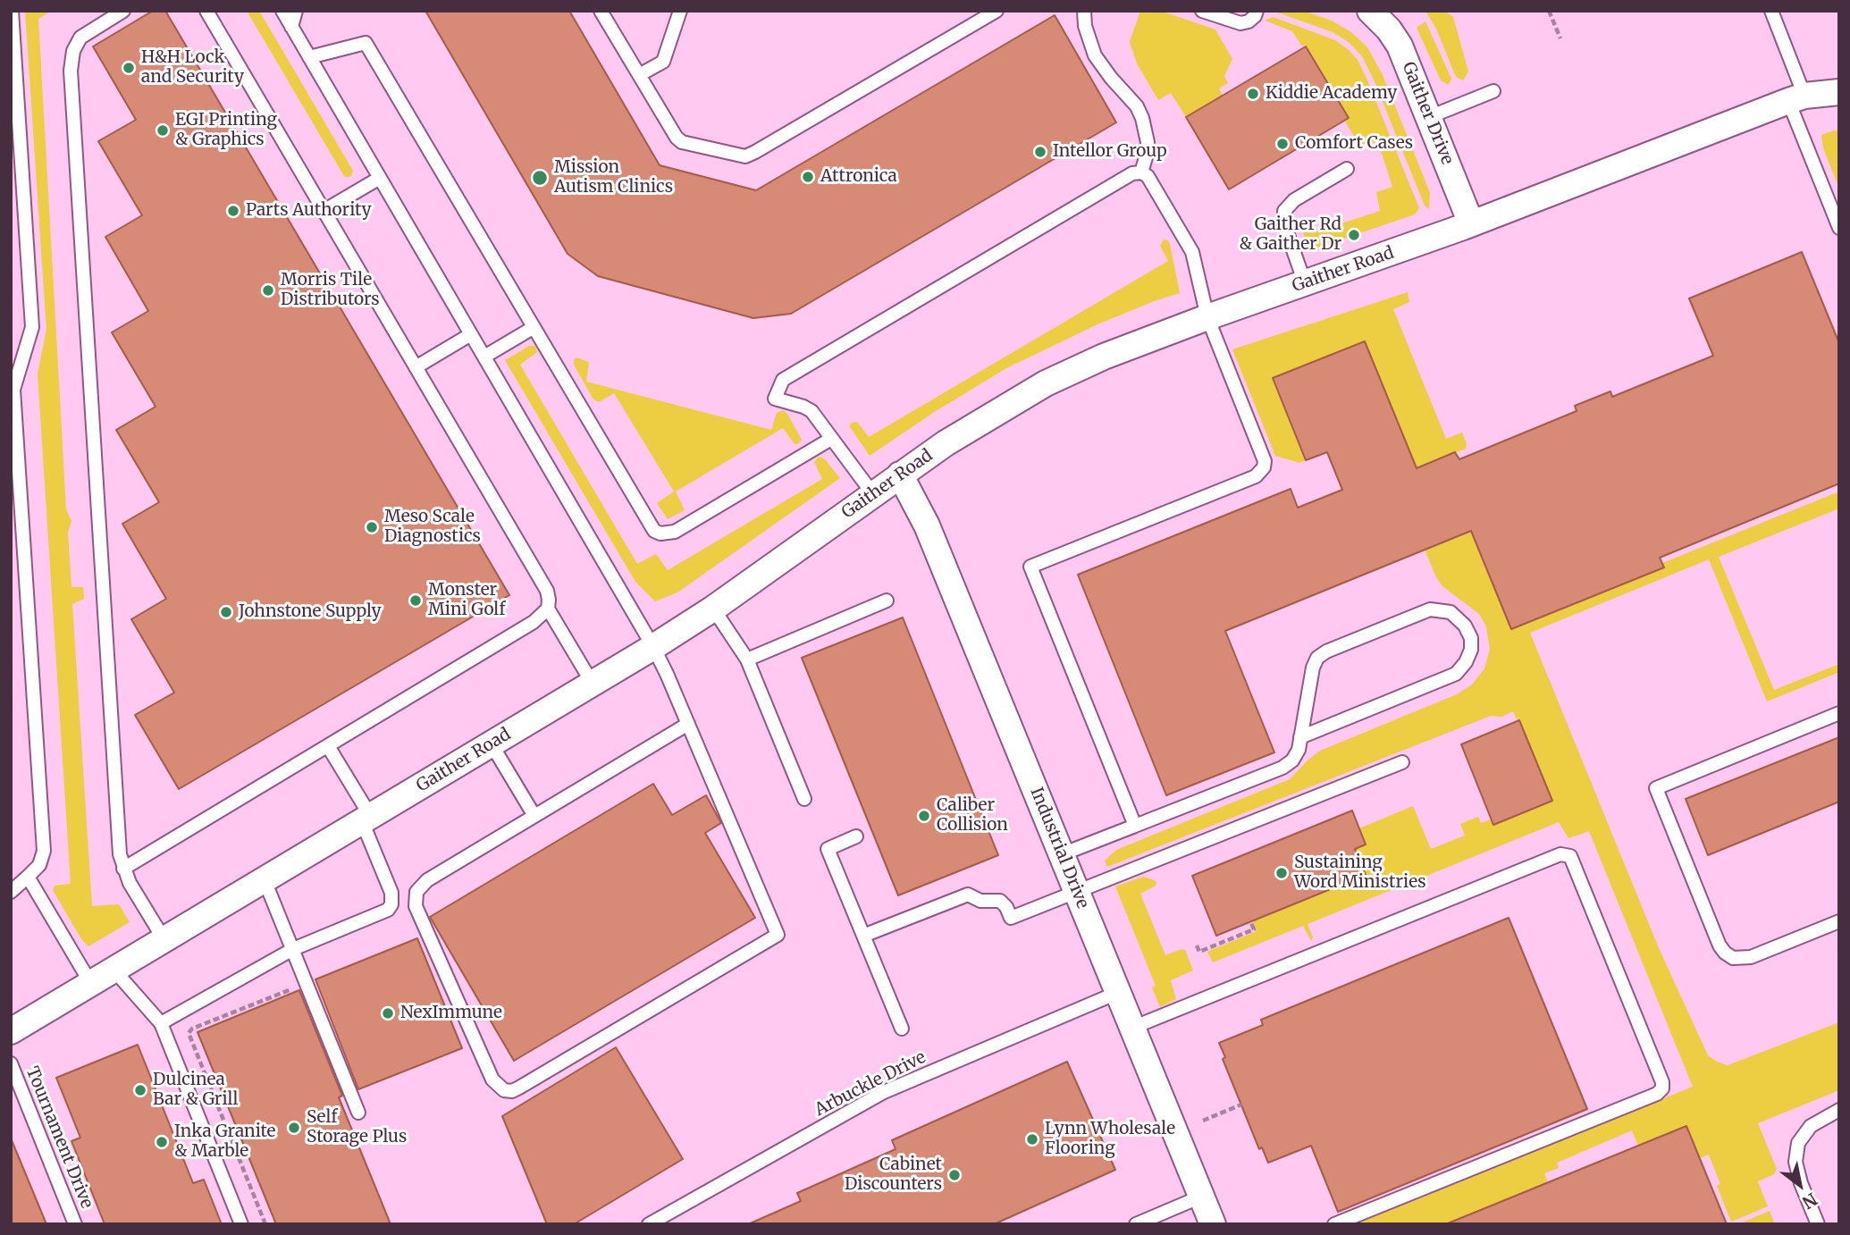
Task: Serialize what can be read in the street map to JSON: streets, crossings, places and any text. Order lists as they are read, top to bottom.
{
  "streets": {
    "street": ["Gaither Drive", "Gaither Road", "Industrial Drive"],
    "lane": ["Arbuckle Drive", "Tournament Drive"]
  },
  "crossings": [
    ["Gaither Drive", "Gaither Road"],
    ["Gaither Road", "Industrial Drive"],
    ["Industrial Drive", "Arbuckle Drive"]
  ],
  "places": [
    "H&H Lock and Security",
    "Kiddie Academy",
    "EGI Printing & Graphics",
    "Comfort Cases",
    "Intellor Group",
    "Attronica",
    "Mission Autism Clinics",
    "Parts Authority",
    "Gaither Rd & Gaither Dr",
    "Morris Tile Distributors",
    "Meso Scale Diagnostics",
    "Monster Mini Golf",
    "Johnstone Supply",
    "Caliber Collision",
    "Sustaining Word Ministries",
    "NexImmune",
    "Dulcinea Bar & Grill",
    "Self Storage Plus",
    "Lynn Wholesale Flooring",
    "Inka Granite & Marble",
    "Cabinet Discounters"
  ],
  "north": "bottom right"
}
